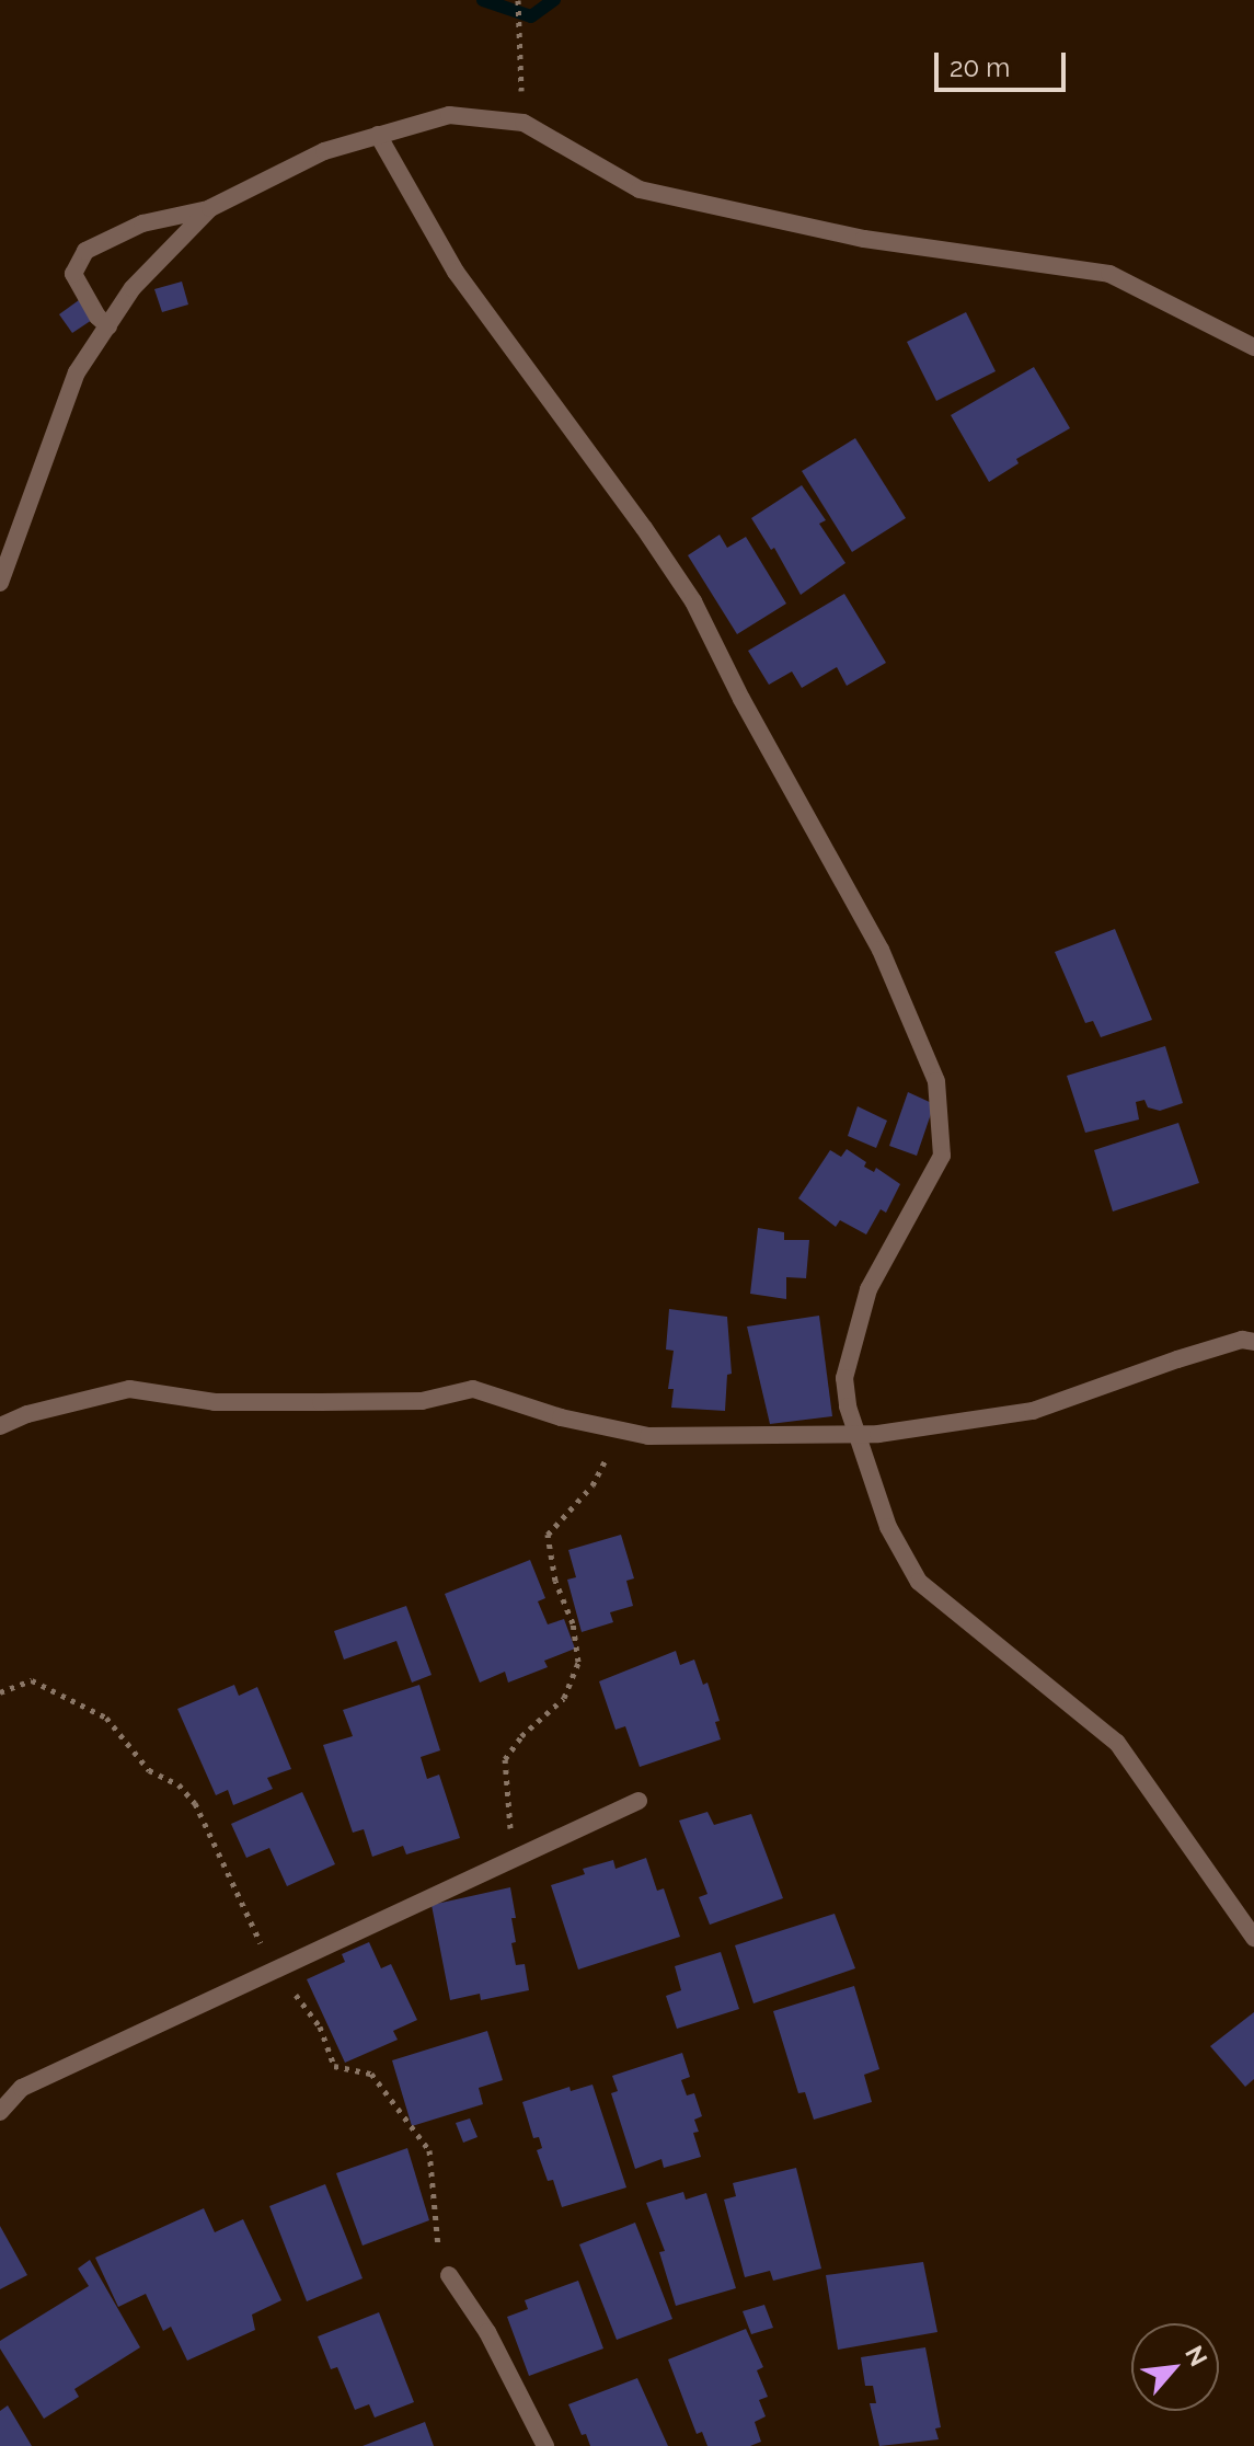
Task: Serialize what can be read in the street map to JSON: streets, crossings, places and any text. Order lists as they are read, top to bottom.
{
  "scale_bar": "20 m",
  "north": "top right"
}
